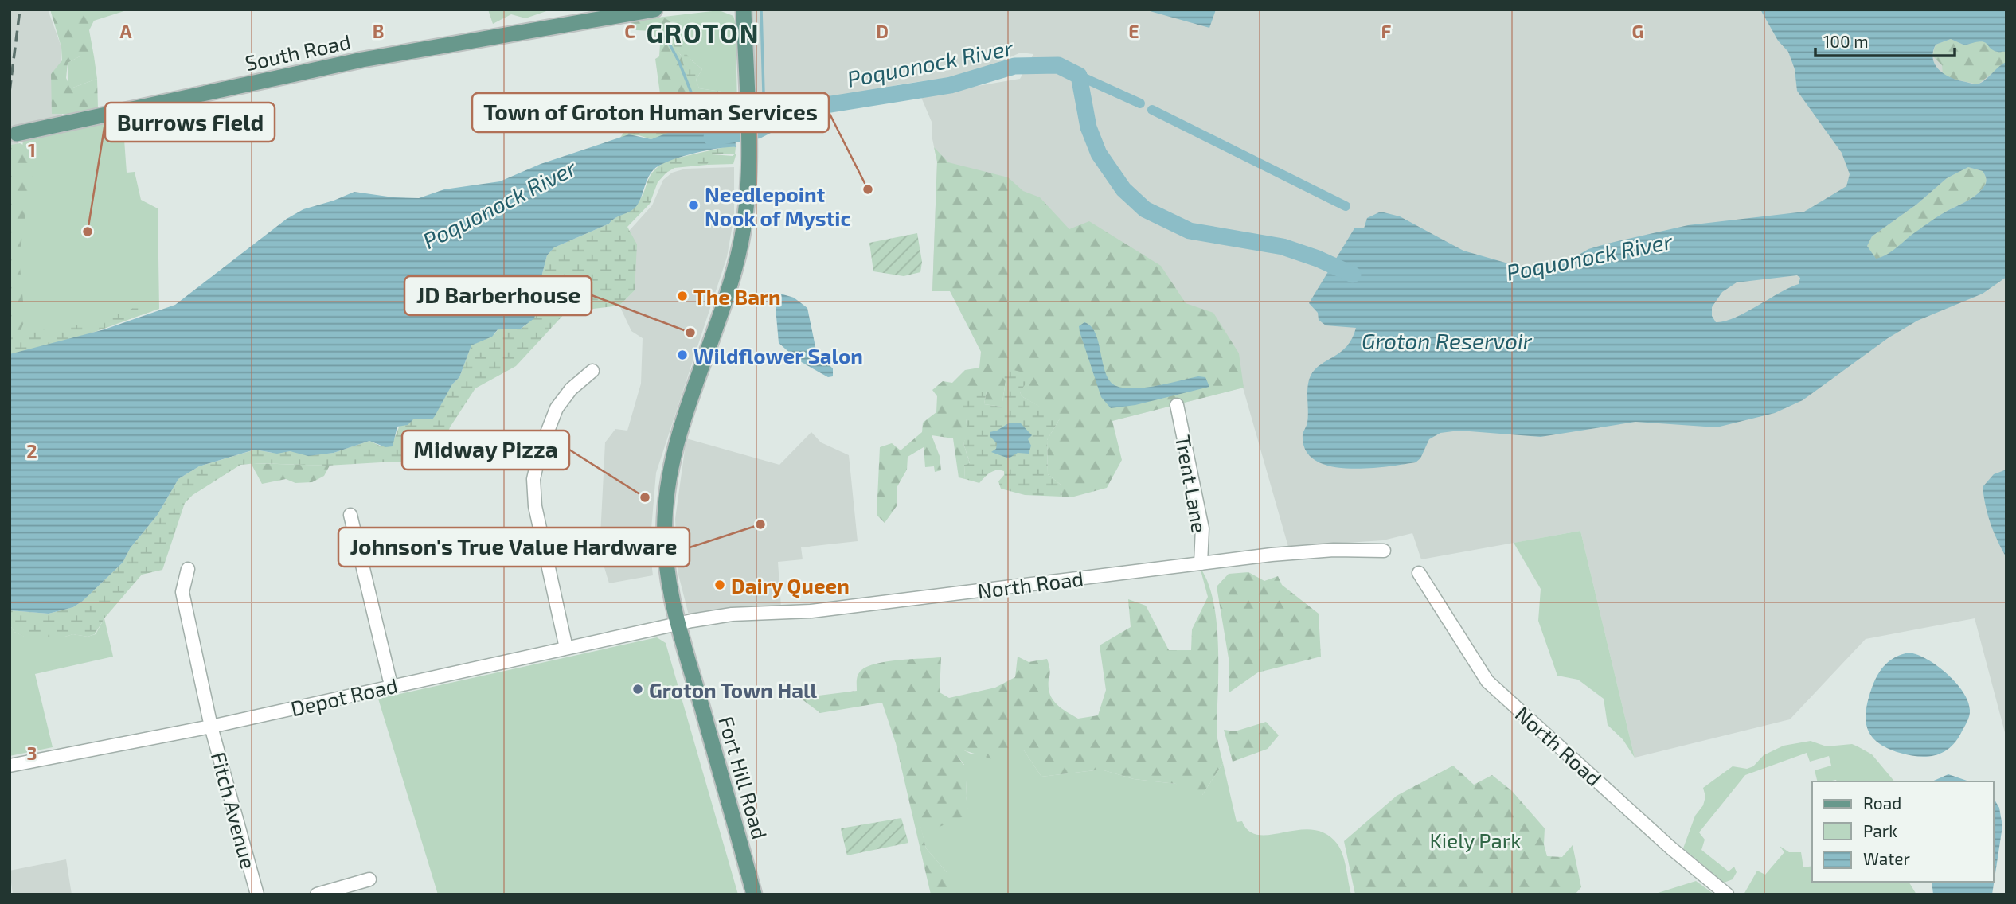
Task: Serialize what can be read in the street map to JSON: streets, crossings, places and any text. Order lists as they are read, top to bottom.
{
  "streets": {
    "main road": ["South Road", "Fort Hill Road"],
    "street": [
      "Trent Lane",
      "North Road",
      "Depot Road",
      "Fitch Avenue"
    ]
  },
  "crossings": [
    ["Trent Lane", "North Road"],
    ["North Road", "Depot Road"],
    ["North Road", "Fort Hill Road"],
    ["Depot Road", "Fort Hill Road"],
    ["Depot Road", "Fitch Avenue"]
  ],
  "districts": ["GROTON"],
  "water": ["Poquonock River", "Groton Reservoir"],
  "parks": ["Kiely Park"],
  "places": [
    "Town of Groton Human Services",
    "Needlepoint Nook of Mystic",
    "Burrows Field",
    "The Barn",
    "JD Barberhouse",
    "Wildflower Salon",
    "Midway Pizza",
    "Johnson's True Value Hardware",
    "Dairy Queen",
    "Groton Town Hall"
  ],
  "legend": ["Road", "Park", "Water"],
  "scale_bar": "100 m",
  "grid": {
    "columns": [
      "A",
      "B",
      "C",
      "D",
      "E",
      "F",
      "G"
    ],
    "rows": ["1", "2", "3"]
  }
}
